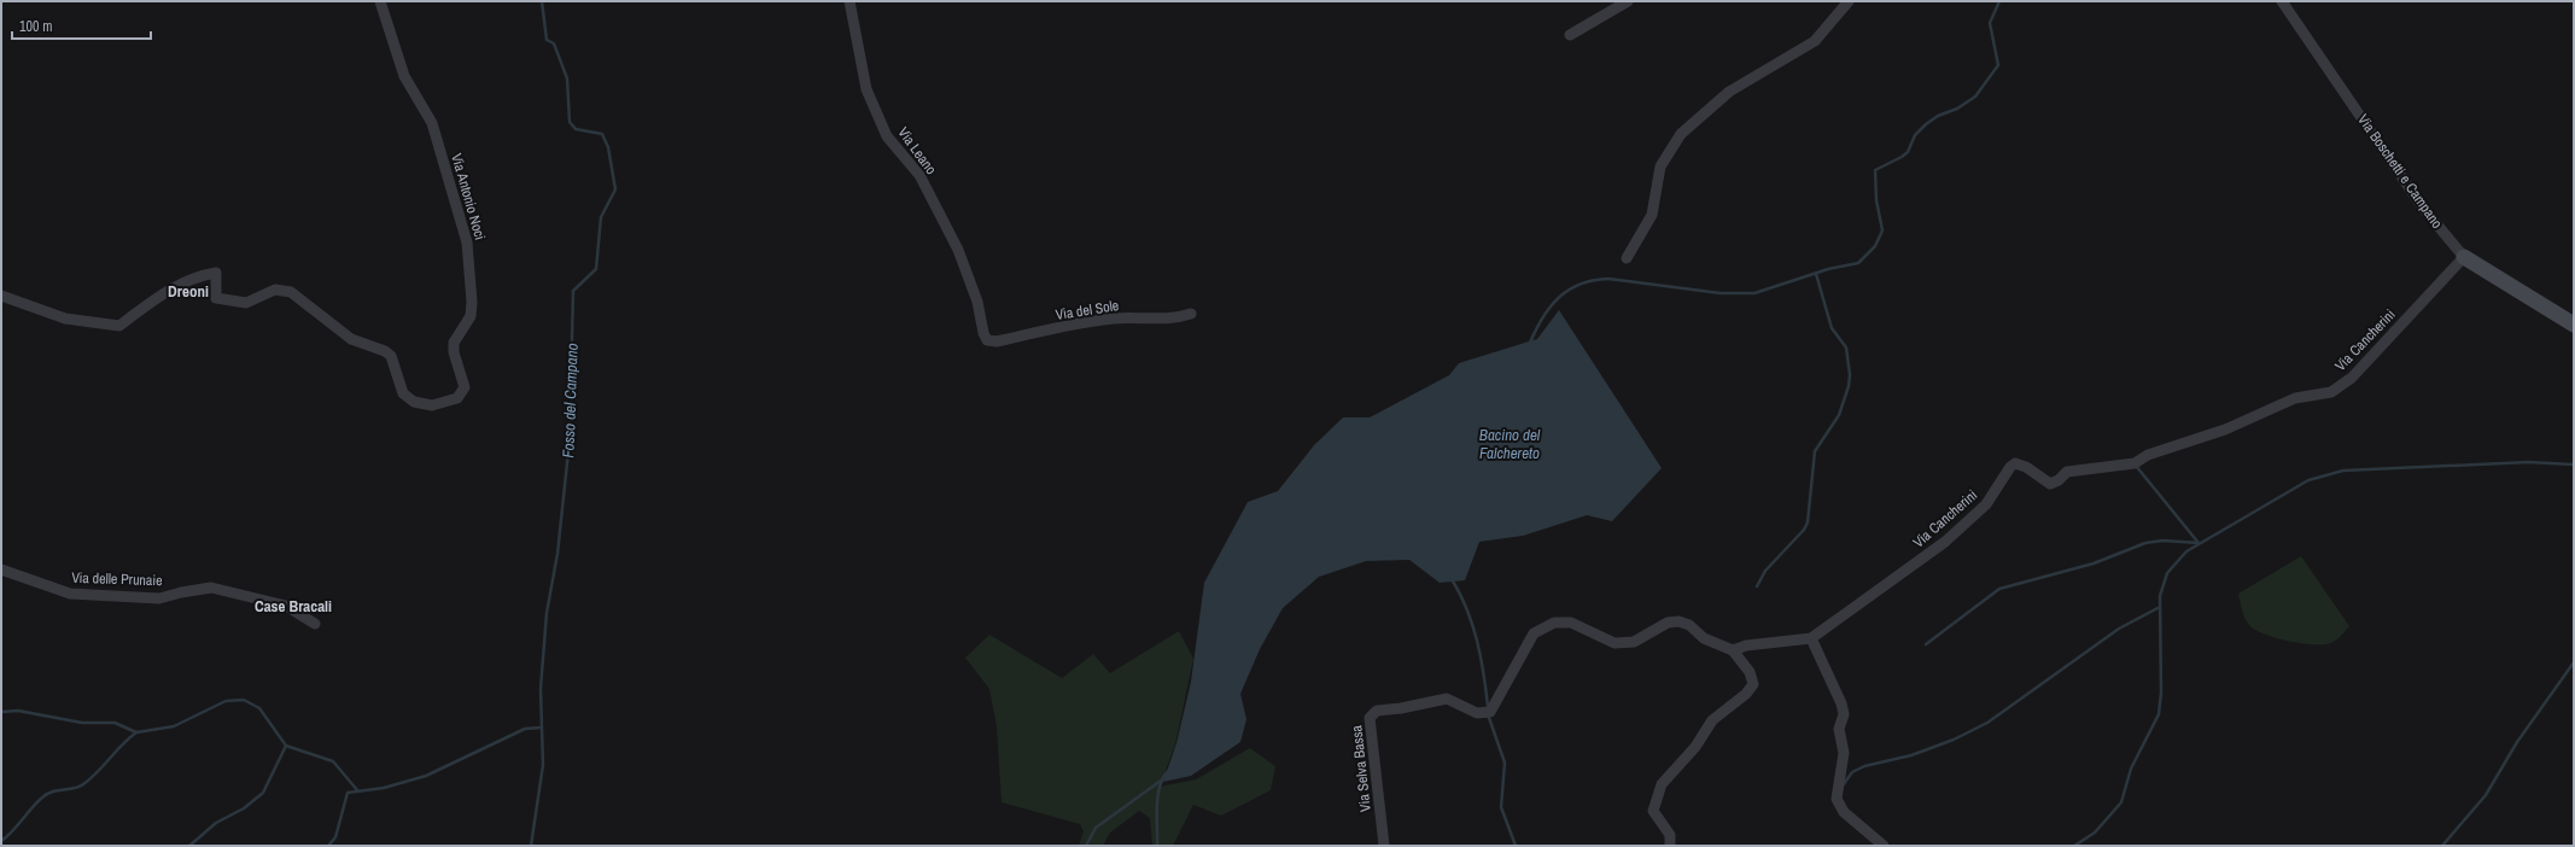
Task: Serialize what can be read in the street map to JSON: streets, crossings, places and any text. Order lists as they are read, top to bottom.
{
  "streets": {
    "street": [
      "Via Leano",
      "Via Boschetti e Campano",
      "Via Antonio Noci",
      "Via del Sole",
      "Via Cancherini",
      "Via delle Prunaie",
      "Via Selva Bassa"
    ]
  },
  "crossings": [
    ["Via Leano", "Via del Sole"],
    ["Via Boschetti e Campano", "Via Cancherini"],
    ["Via Cancherini", "Via Selva Bassa"]
  ],
  "districts": ["Dreoni", "Case Bracali"],
  "water": ["Fosso del Campano", "Bacino del Falchereto"],
  "scale_bar": "100 m"
}
